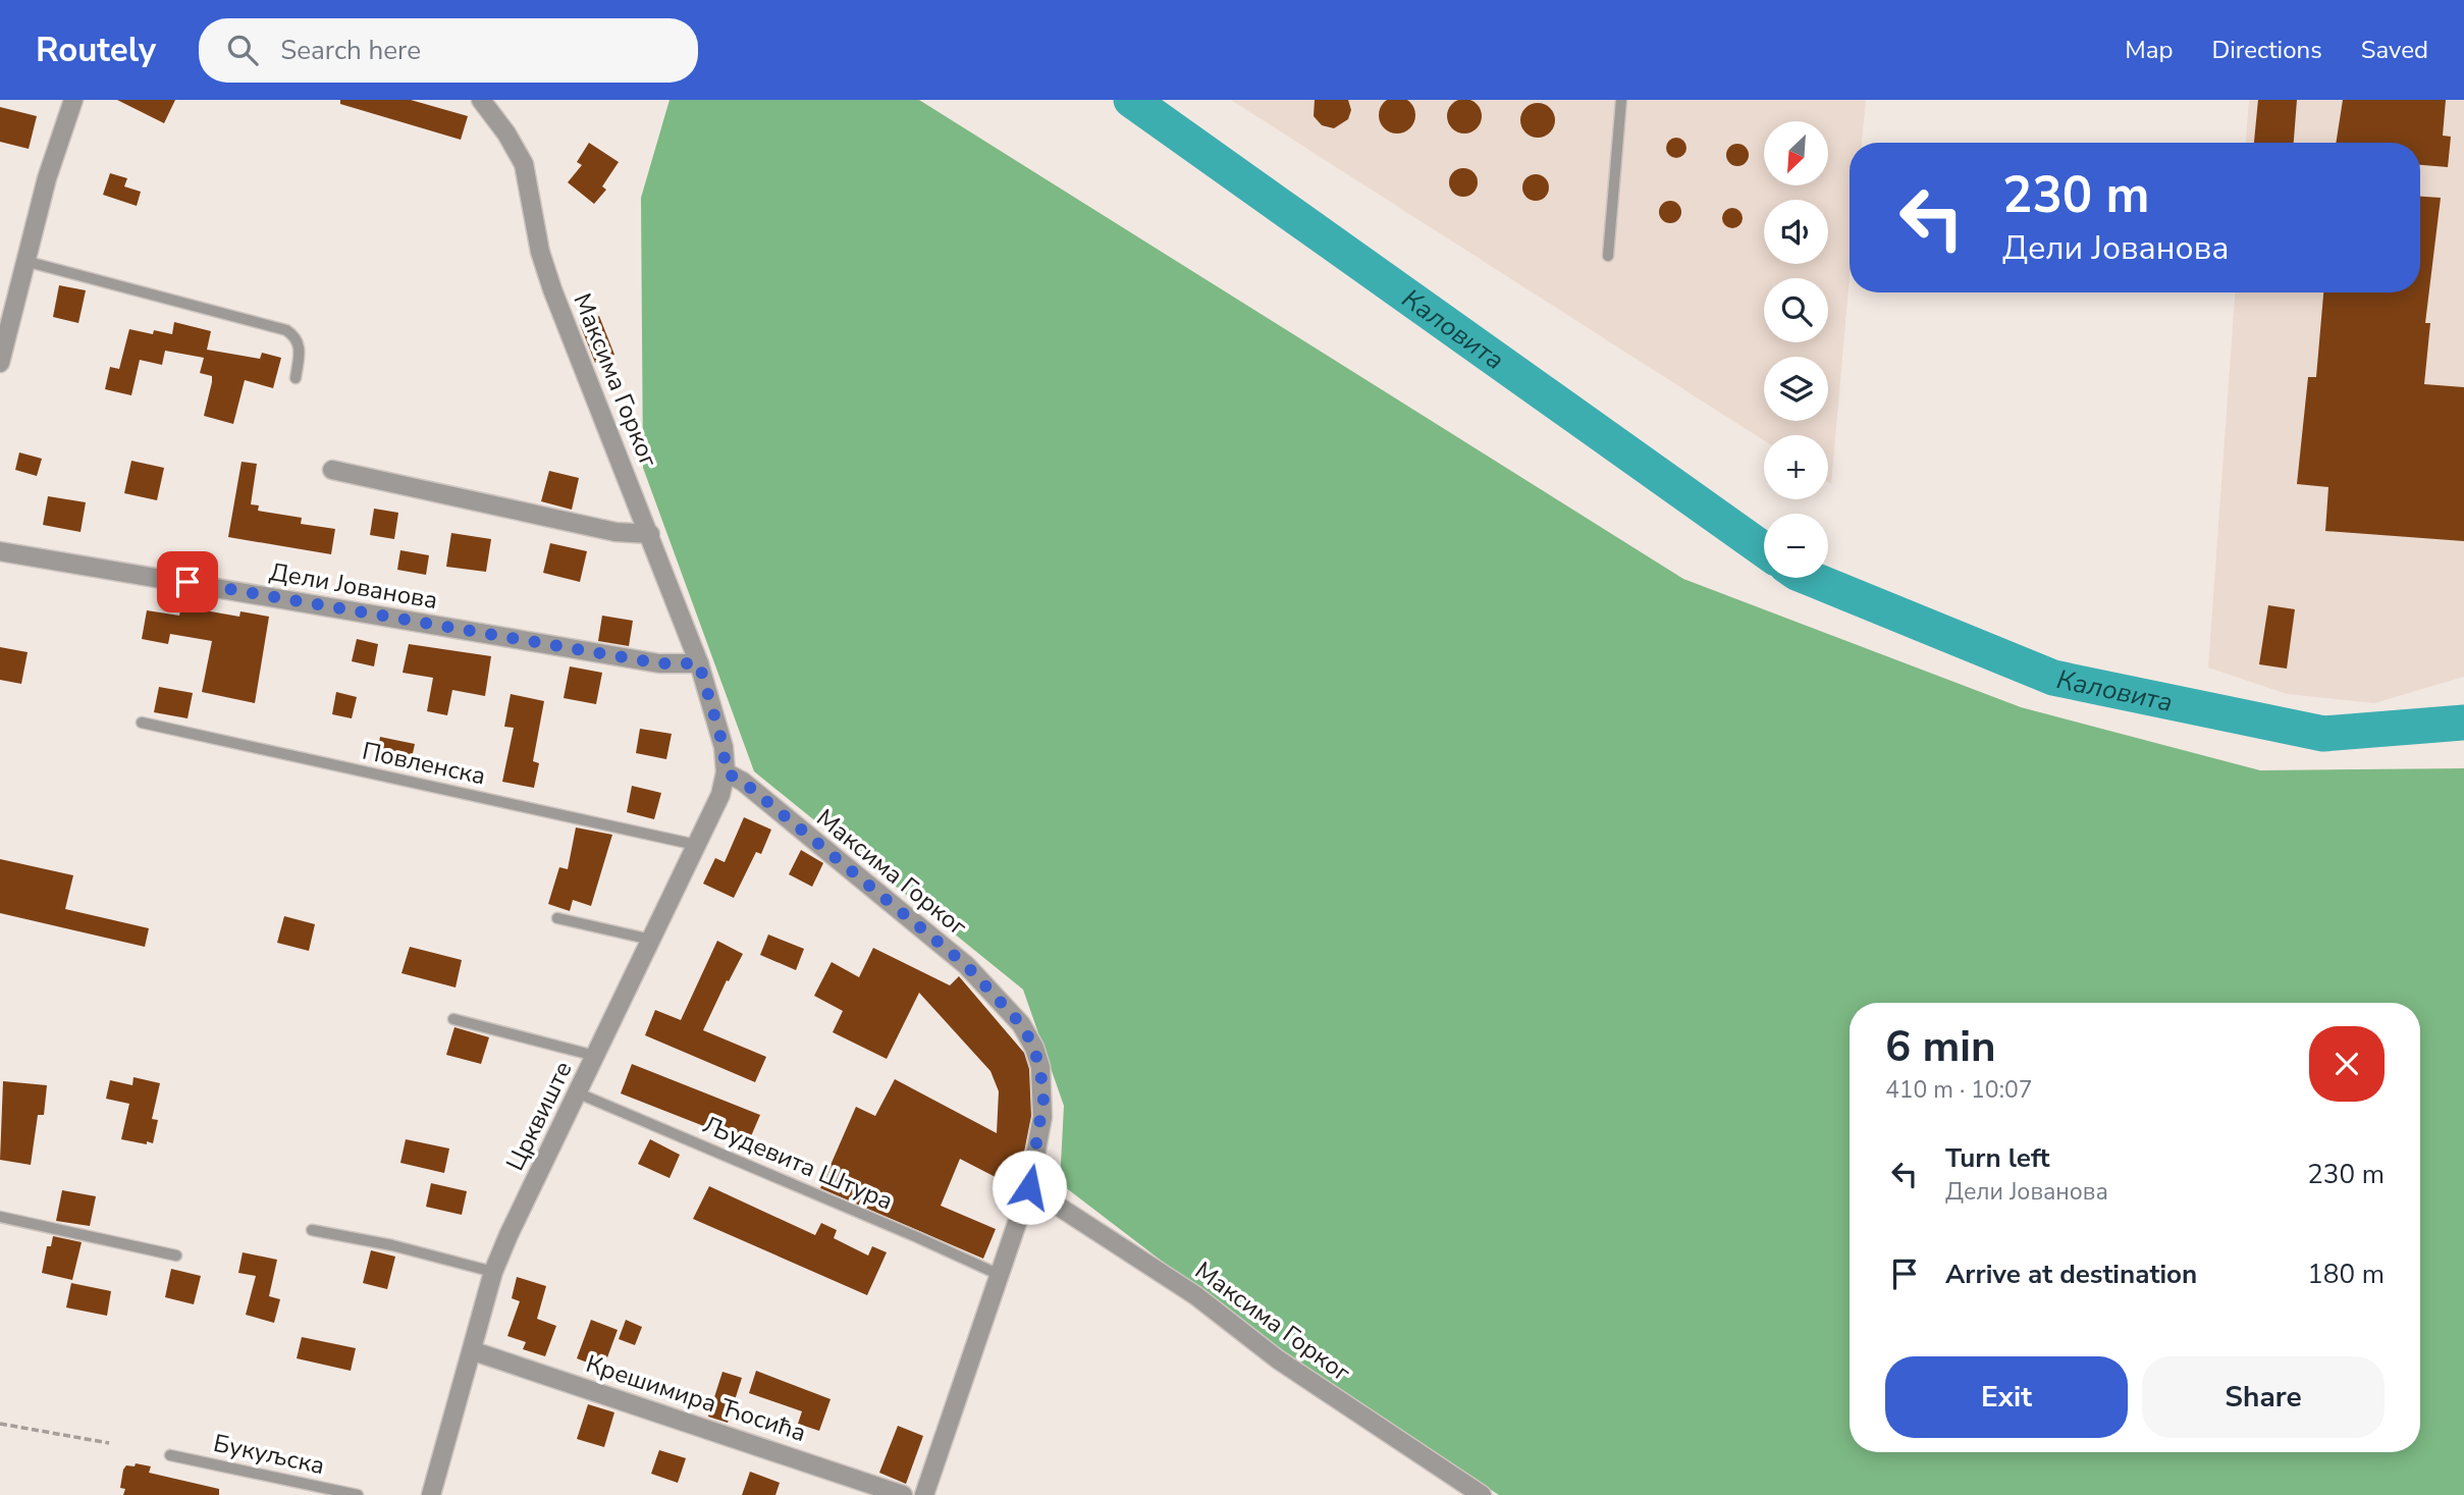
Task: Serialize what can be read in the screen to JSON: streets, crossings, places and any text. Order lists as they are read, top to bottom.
{
  "streets": {
    "street": [
      "Максима Горког",
      "Дели Јованова",
      "Црквиште",
      "Крешимира Ћосића"
    ],
    "lane": ["Повленска", "Људевита Штура", "Букуљска"]
  },
  "crossings": [
    ["Максима Горког", "Дели Јованова"],
    ["Максима Горког", "Црквиште"],
    ["Повленска", "Црквиште"],
    ["Црквиште", "Људевита Штура"],
    ["Црквиште", "Крешимира Ћосића"]
  ],
  "water": ["Каловита"],
  "north": "bottom left",
  "page": {
    "header": "Routely",
    "search": "Search here",
    "nav": ["Map", "Directions", "Saved"],
    "map_buttons": ["+", "−"],
    "turn": ["230 m", "Дели Јованова"],
    "heading": ["6 min", "410 m · 10:07"],
    "list": [
      {
        "name": "Turn left",
        "note": "Дели Јованова",
        "value": "230 m"
      },
      {
        "name": "Arrive at destination",
        "value": "180 m"
      }
    ],
    "buttons": ["Exit", "Share"]
  }
}
